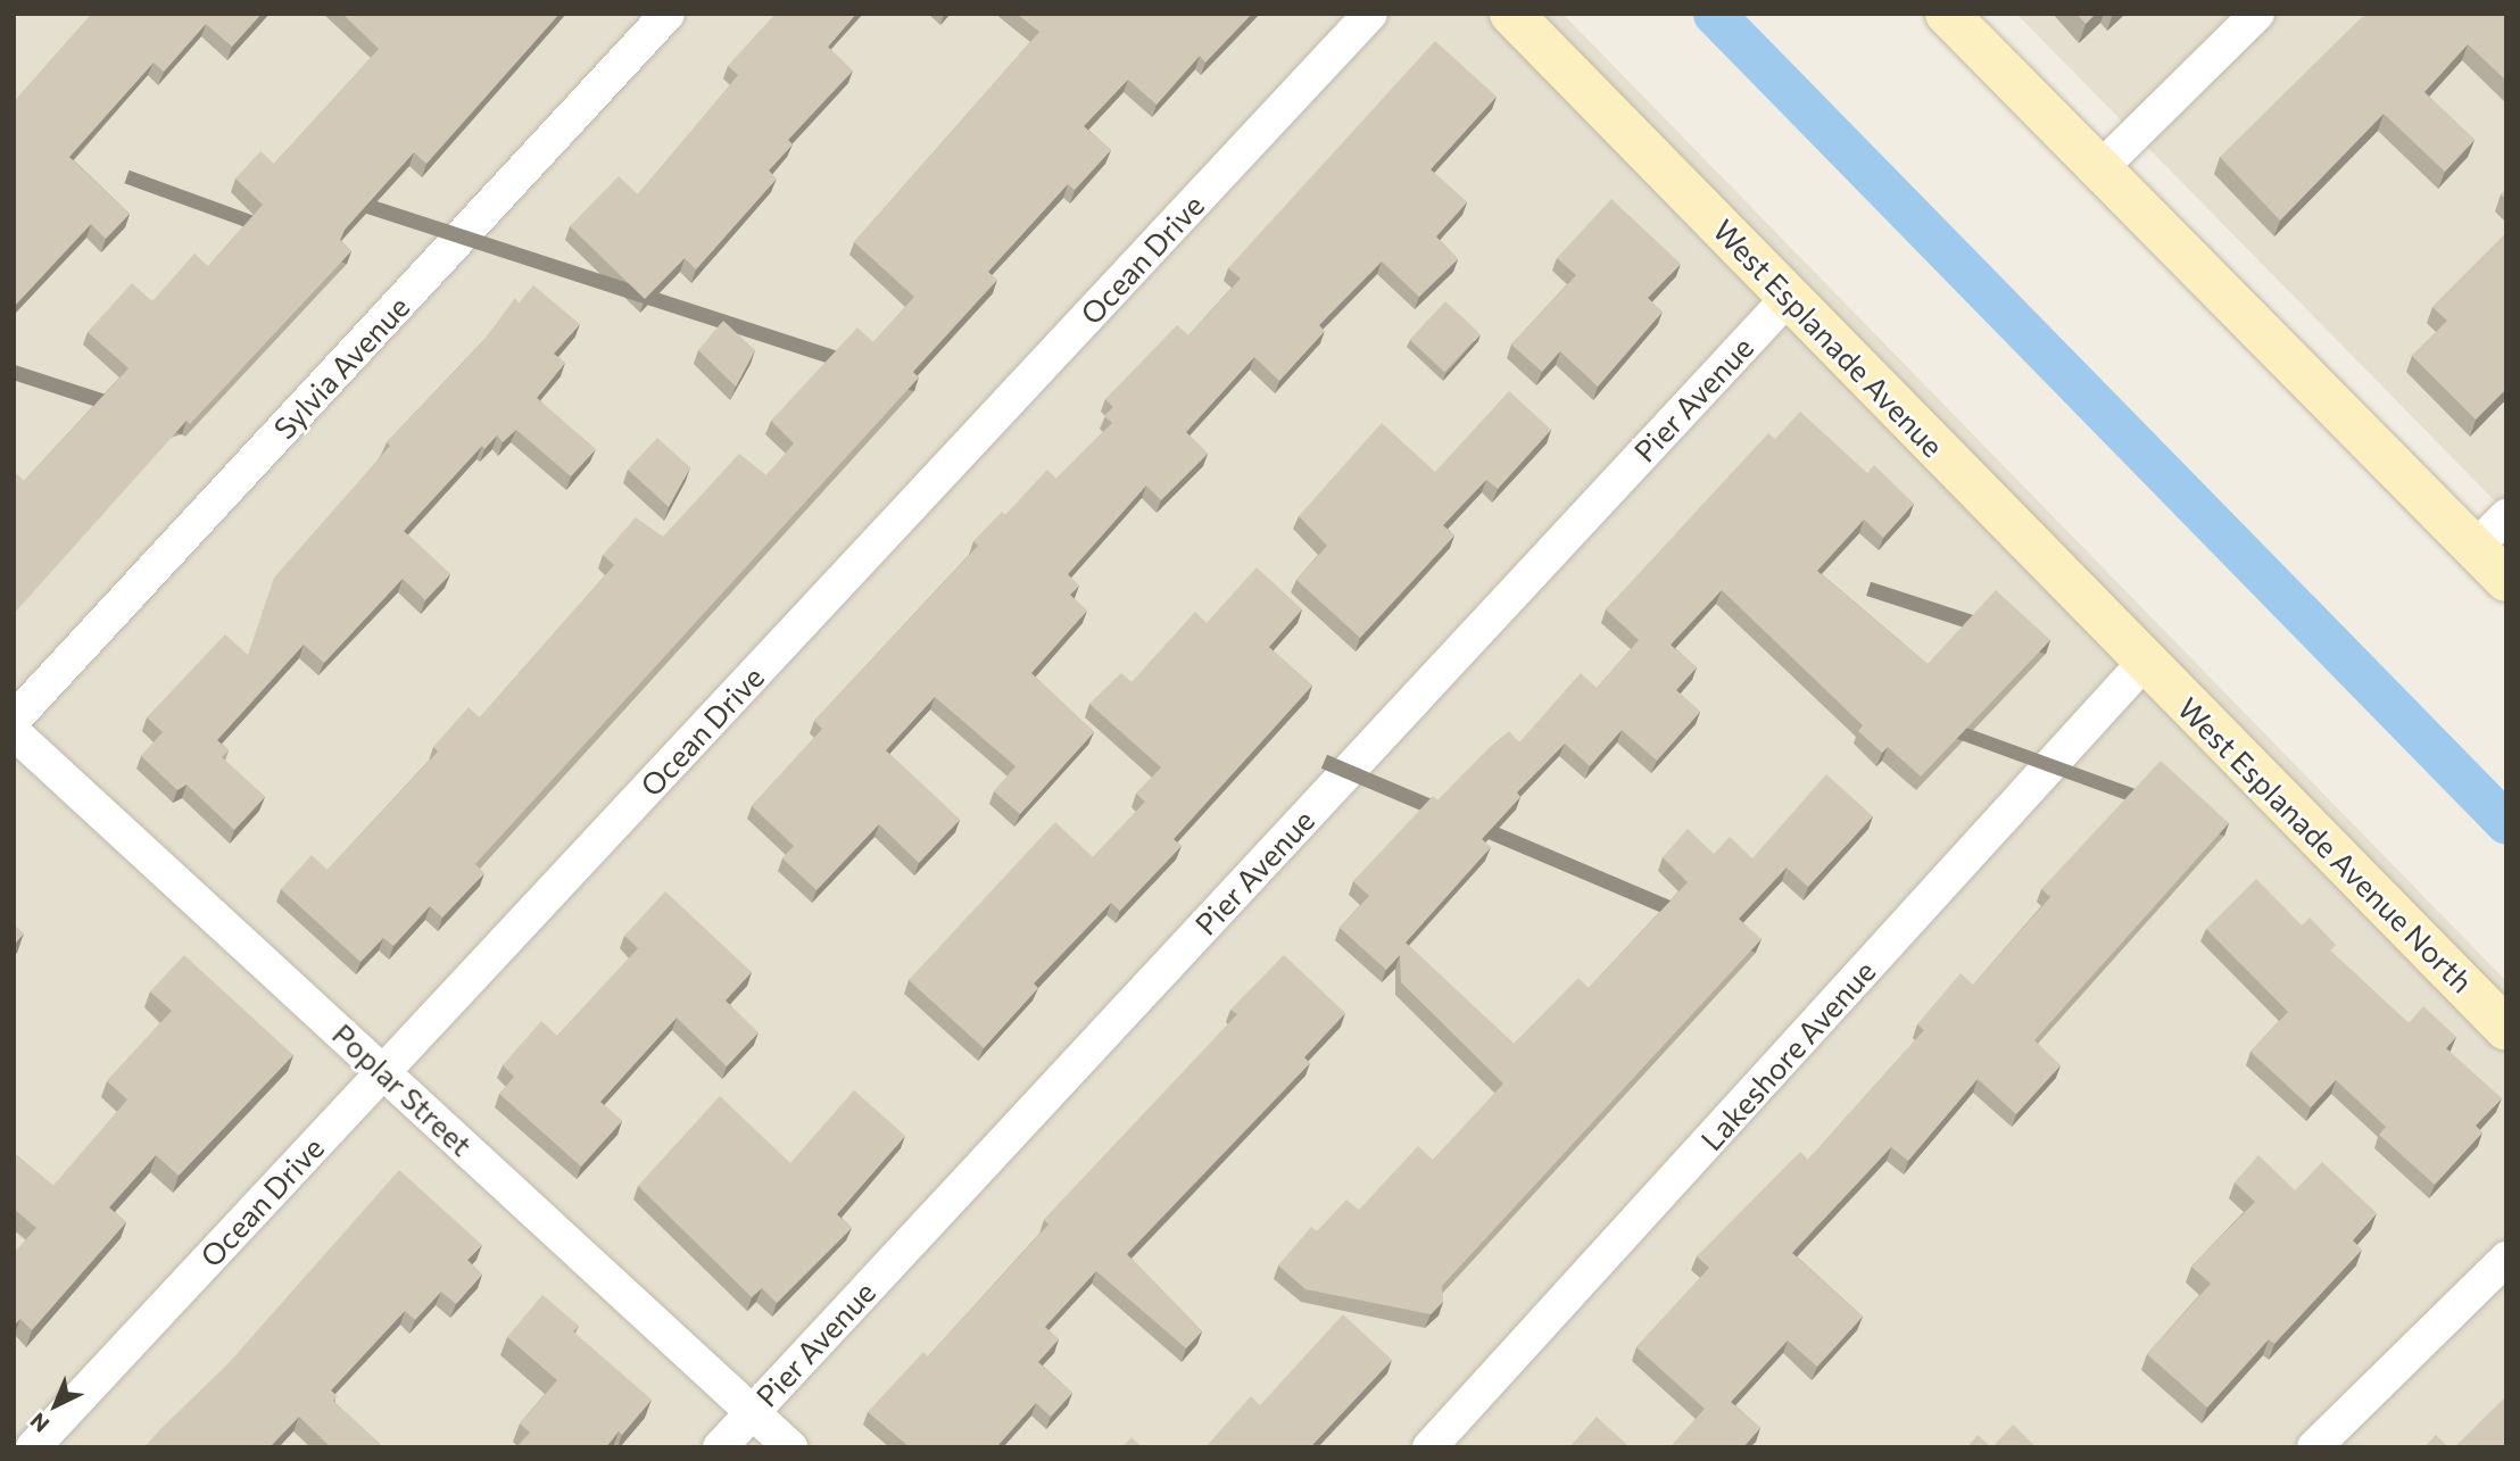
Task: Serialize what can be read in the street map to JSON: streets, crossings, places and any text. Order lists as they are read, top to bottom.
{
  "streets": {
    "main road": ["West Esplanade Avenue", "West Esplanade Avenue North"],
    "street": [
      "Ocean Drive",
      "Sylvia Avenue",
      "Pier Avenue",
      "Lakeshore Avenue",
      "Poplar Street"
    ]
  },
  "crossings": [
    ["Ocean Drive", "Poplar Street"],
    ["West Esplanade Avenue", "Pier Avenue"],
    ["West Esplanade Avenue", "West Esplanade Avenue North"],
    ["West Esplanade Avenue", "Lakeshore Avenue"],
    ["Pier Avenue", "Poplar Street"],
    ["West Esplanade Avenue North", "Lakeshore Avenue"]
  ],
  "north": "bottom left"
}
